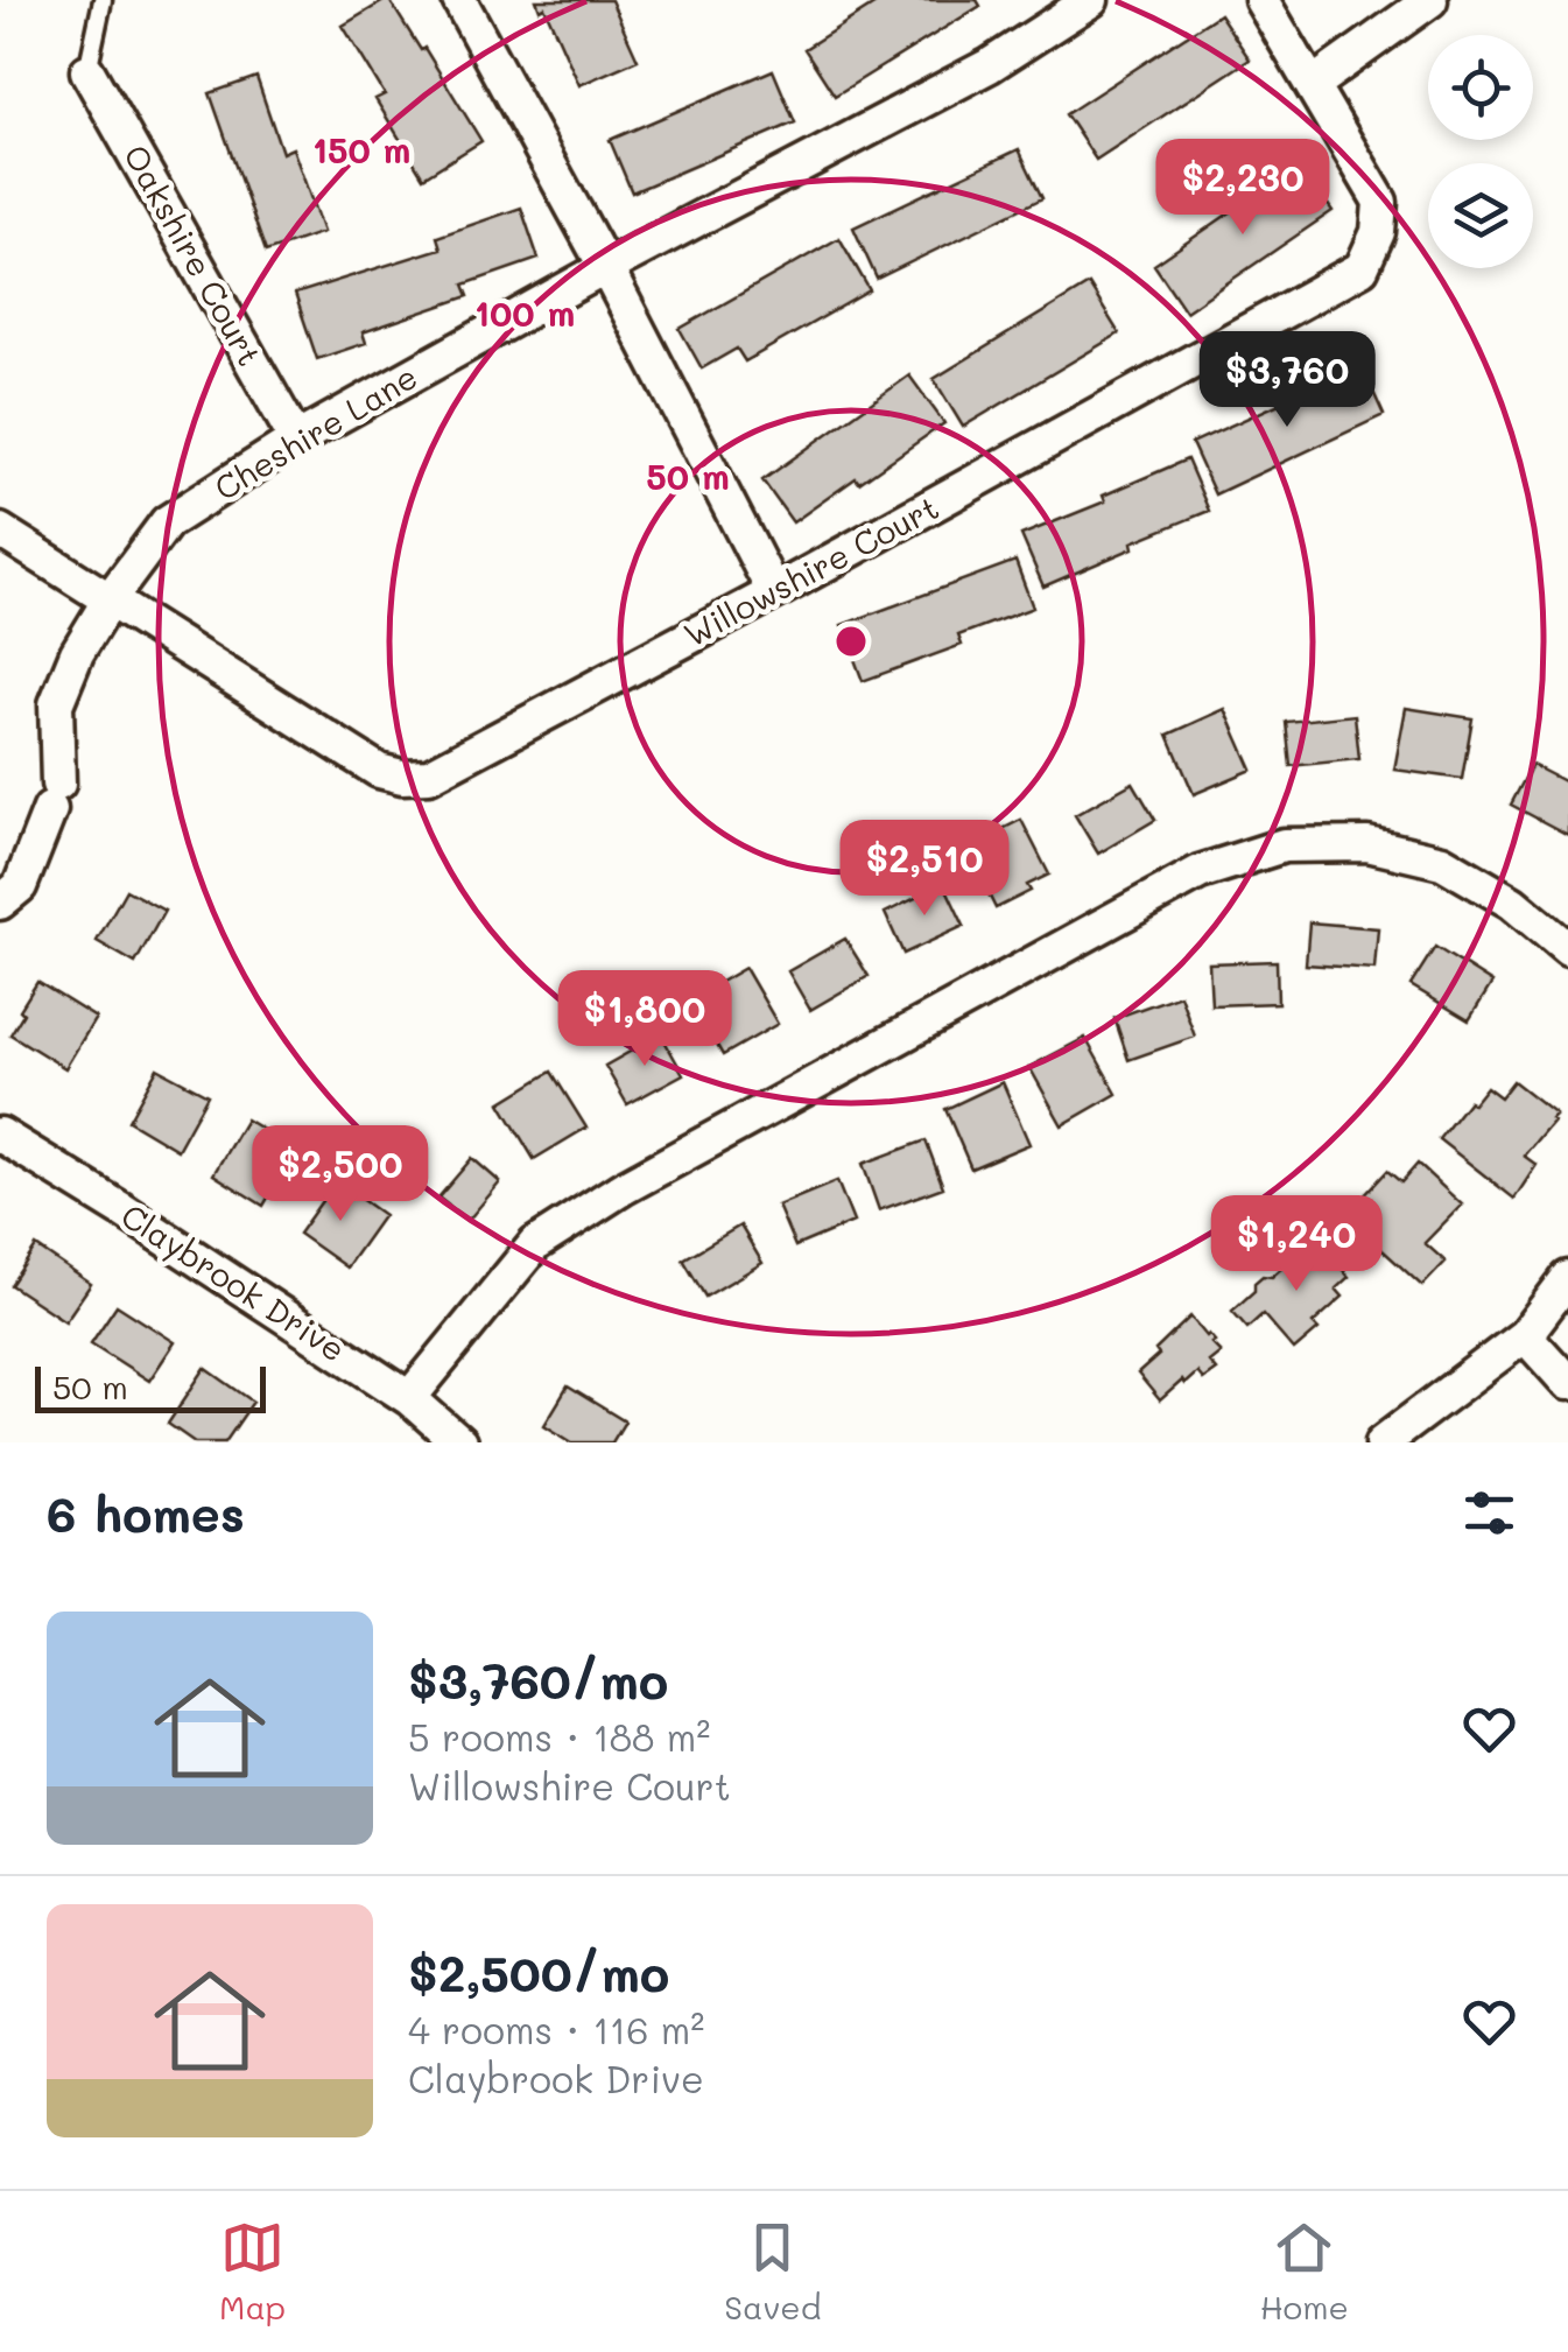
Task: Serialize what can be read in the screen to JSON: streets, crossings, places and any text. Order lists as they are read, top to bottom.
{
  "streets": {
    "street": [
      "Oakshire Court",
      "Cheshire Lane",
      "Willowshire Court",
      "Claybrook Drive"
    ]
  },
  "crossings": [
    ["Oakshire Court", "Cheshire Lane"],
    ["Cheshire Lane", "Willowshire Court"]
  ],
  "scale_bar": "50 m",
  "page": {
    "price": [
      "$2,230",
      "$3,760",
      "$2,510",
      "$1,800",
      "$2,500",
      "$1,240"
    ],
    "scale": "50 m",
    "heading": "6 homes",
    "list": [
      {
        "name": "$3,760/mo",
        "note": "5 rooms · 188 m² · Willowshire Court"
      },
      {
        "name": "$2,500/mo",
        "note": "4 rooms · 116 m² · Claybrook Drive"
      }
    ],
    "tabs": ["Map", "Saved", "Home"]
  },
  "rings": ["150 m", "100 m", "50 m"]
}
